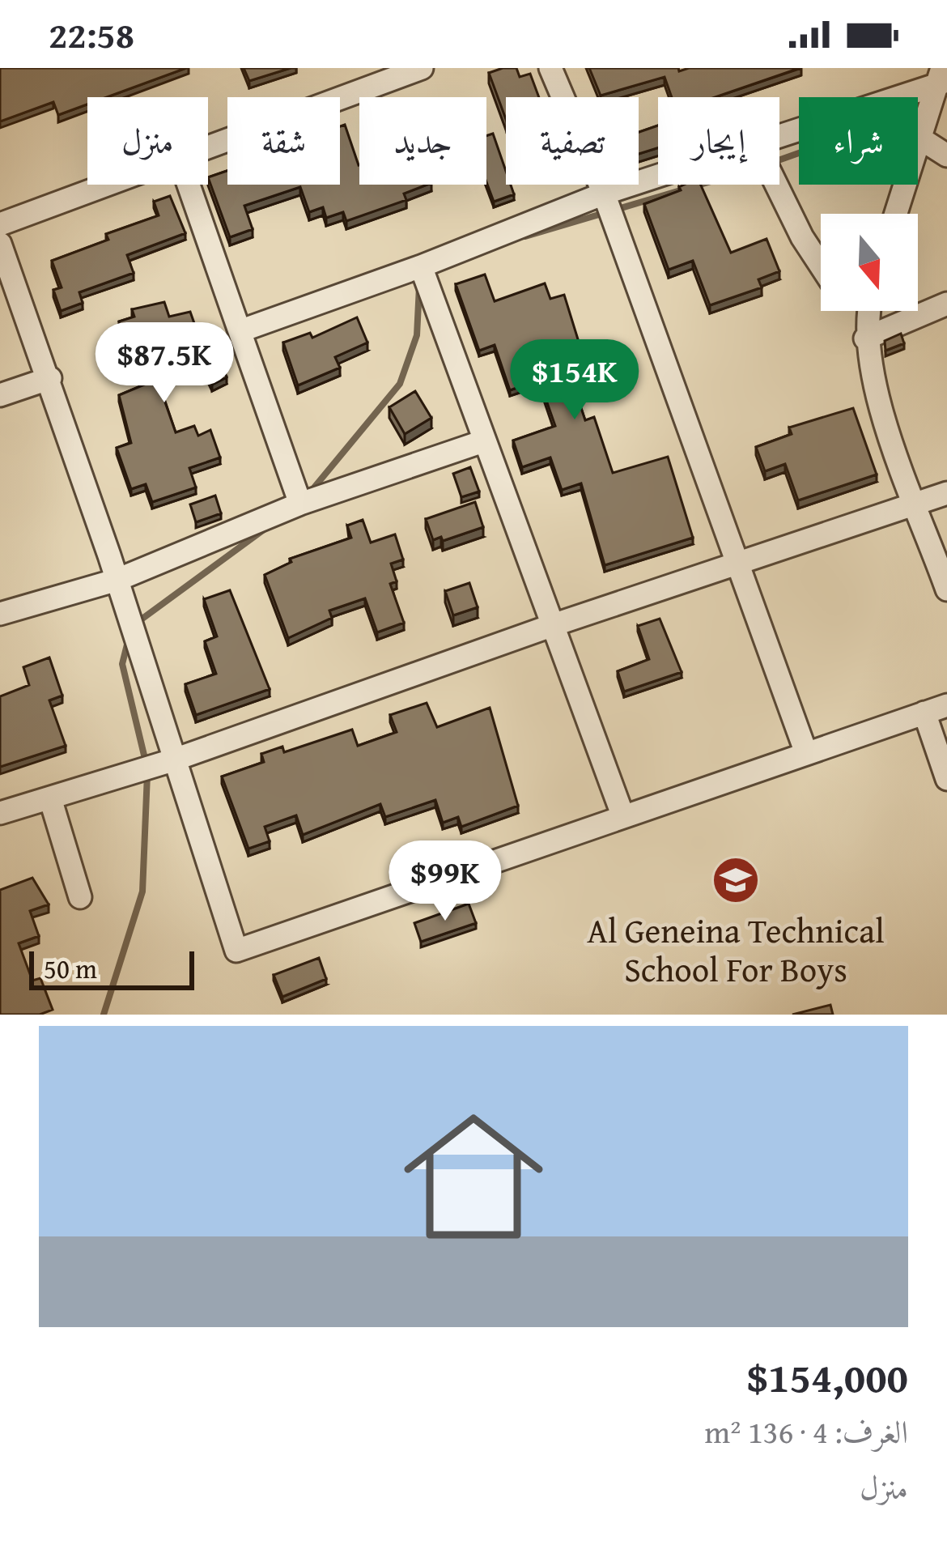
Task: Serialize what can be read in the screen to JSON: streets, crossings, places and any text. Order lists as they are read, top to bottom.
{
  "places": {
    "school or university": ["Al Geneina Technical School For Boys"]
  },
  "scale_bar": "50 m",
  "north": "bottom",
  "page": {
    "status": "22:58",
    "chip": [
      "شراء",
      "إيجار",
      "تصفية",
      "جديد",
      "شقة",
      "منزل"
    ],
    "price": ["$87.5K", "$154K", "$99K"],
    "scale": "50 m",
    "list": [
      {
        "name": "$154,000",
        "note": "الغرف: 4 · 136 m² · منزل"
      }
    ]
  }
}
